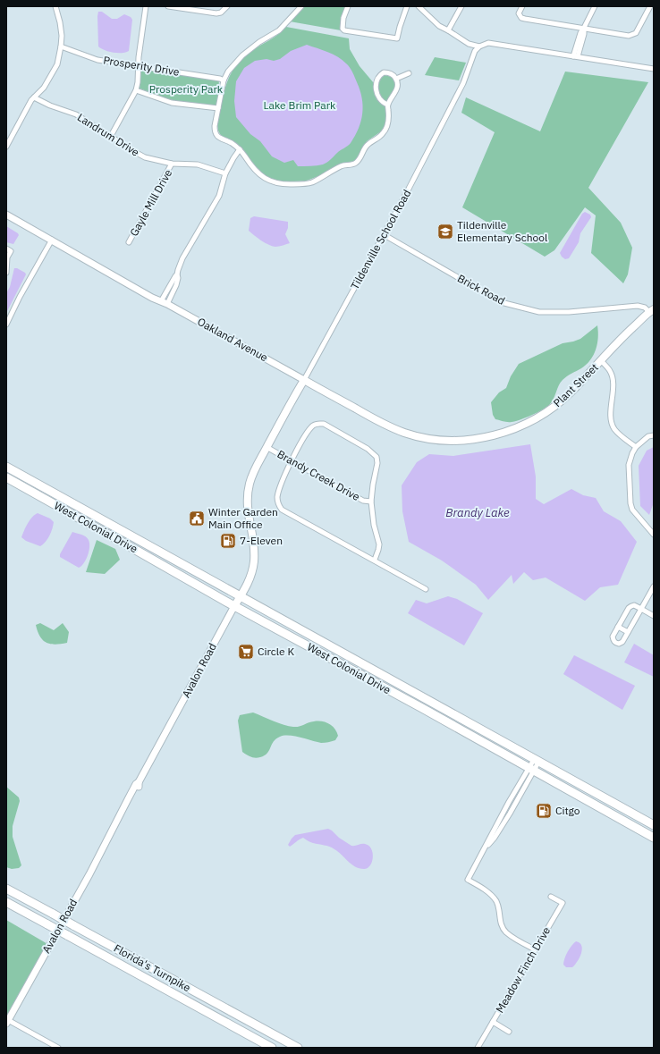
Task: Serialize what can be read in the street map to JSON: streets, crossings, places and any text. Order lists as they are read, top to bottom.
{
  "streets": {
    "highway": ["West Colonial Drive", "Florida's Turnpike"],
    "main road": [
      "Tildenville School Road",
      "Oakland Avenue",
      "Plant Street",
      "Avalon Road"
    ],
    "street": [
      "Prosperity Drive",
      "Landrum Drive",
      "Gayle Mill Drive",
      "Brick Road",
      "Brandy Creek Drive",
      "Meadow Finch Drive"
    ]
  },
  "crossings": [
    ["Landrum Drive", "Gayle Mill Drive"],
    ["Tildenville School Road", "Brick Road"],
    ["Tildenville School Road", "Oakland Avenue"],
    ["Tildenville School Road", "Plant Street"],
    ["Tildenville School Road", "Brandy Creek Drive"],
    ["Tildenville School Road", "West Colonial Drive"],
    ["Tildenville School Road", "Avalon Road"],
    ["Brick Road", "Plant Street"],
    ["Oakland Avenue", "Plant Street"],
    ["West Colonial Drive", "Avalon Road"]
  ],
  "water": ["Brandy Lake"],
  "parks": ["Prosperity Park", "Lake Brim Park"],
  "places": {
    "school or university": ["Tildenville Elementary School"],
    "public building": ["Winter Garden Main Office"],
    "fuel station": ["7-Eleven", "Citgo"],
    "supermarket": ["Circle K"]
  }
}
